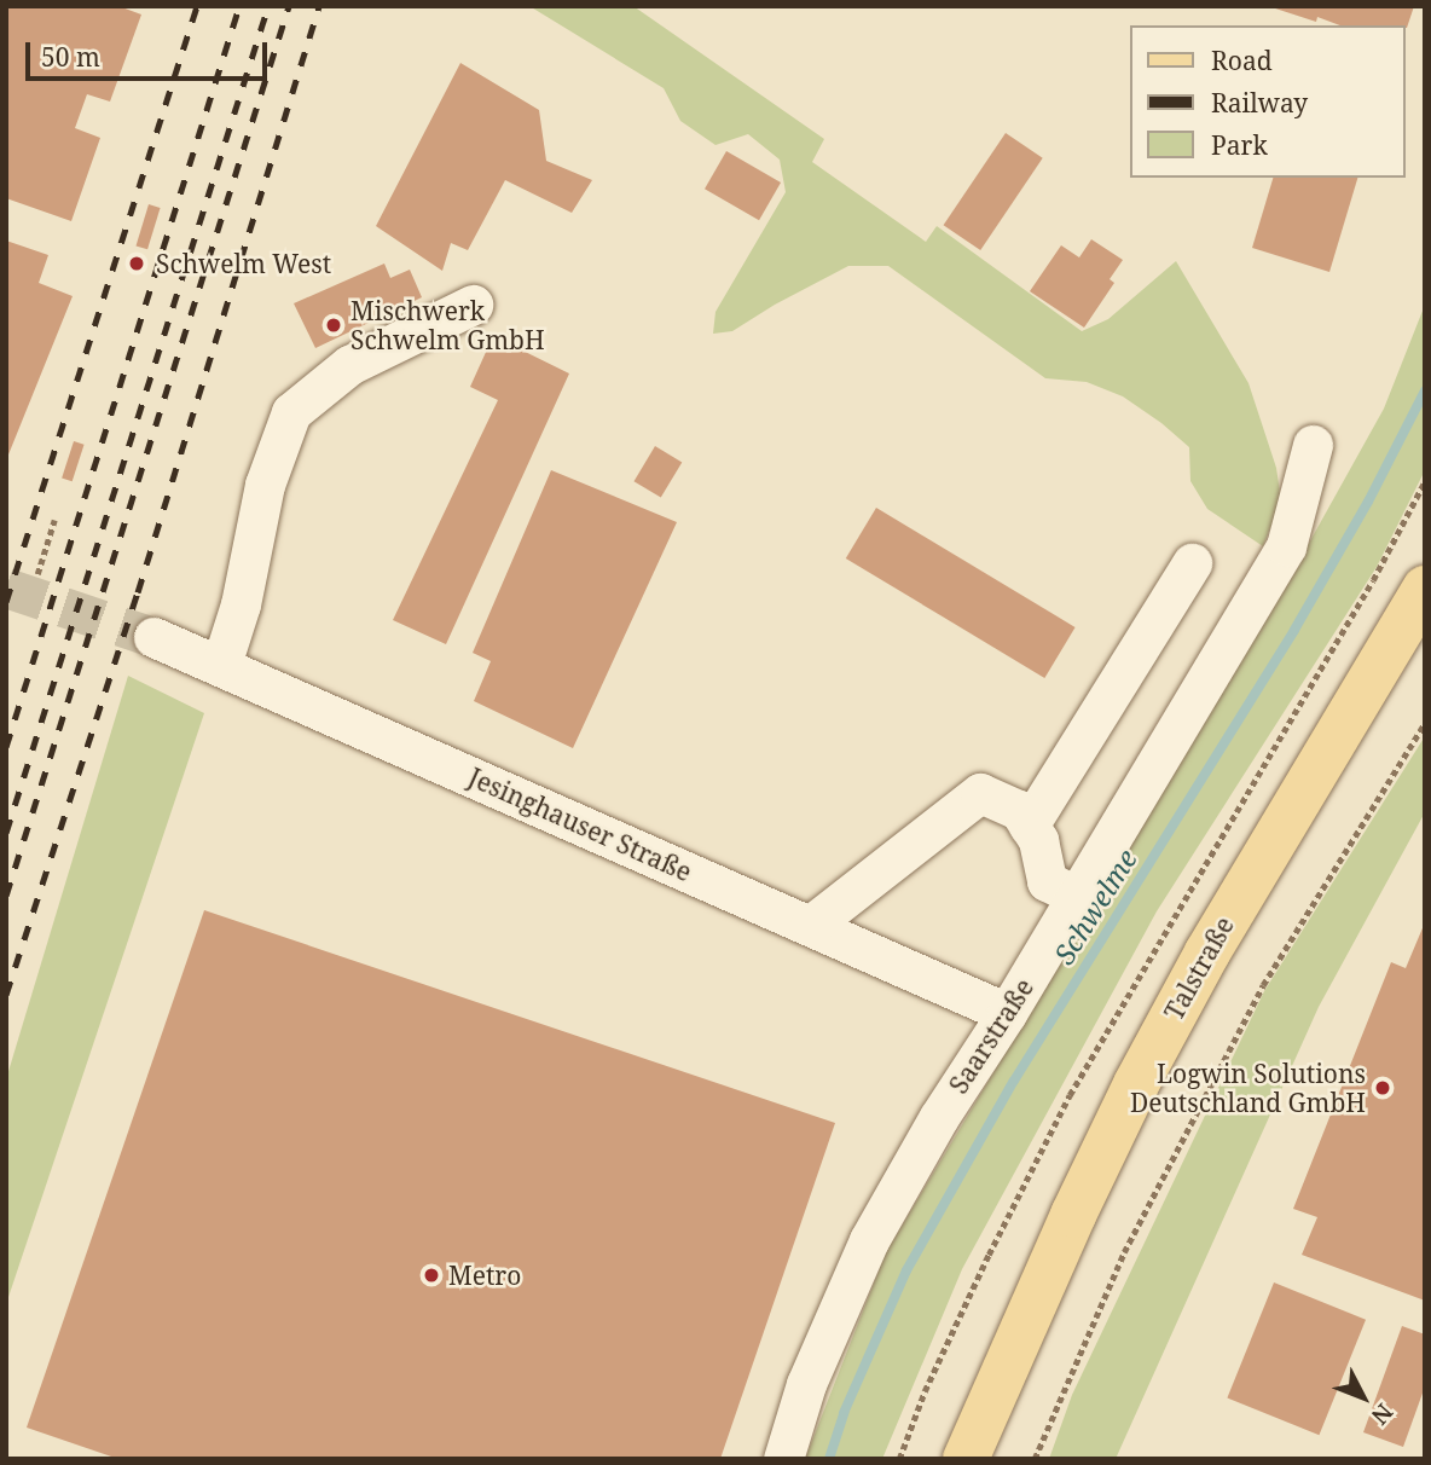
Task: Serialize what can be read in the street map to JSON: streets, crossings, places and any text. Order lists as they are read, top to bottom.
{
  "streets": {
    "main road": ["Talstraße"],
    "street": ["Jesinghauser Straße", "Saarstraße"]
  },
  "crossings": [
    ["Jesinghauser Straße", "Saarstraße"]
  ],
  "water": ["Schwelme"],
  "places": [
    "Schwelm West",
    "Mischwerk Schwelm GmbH",
    "Logwin Solutions Deutschland GmbH",
    "Metro"
  ],
  "legend": ["Road", "Railway", "Park"],
  "scale_bar": "50 m",
  "north": "bottom right"
}
